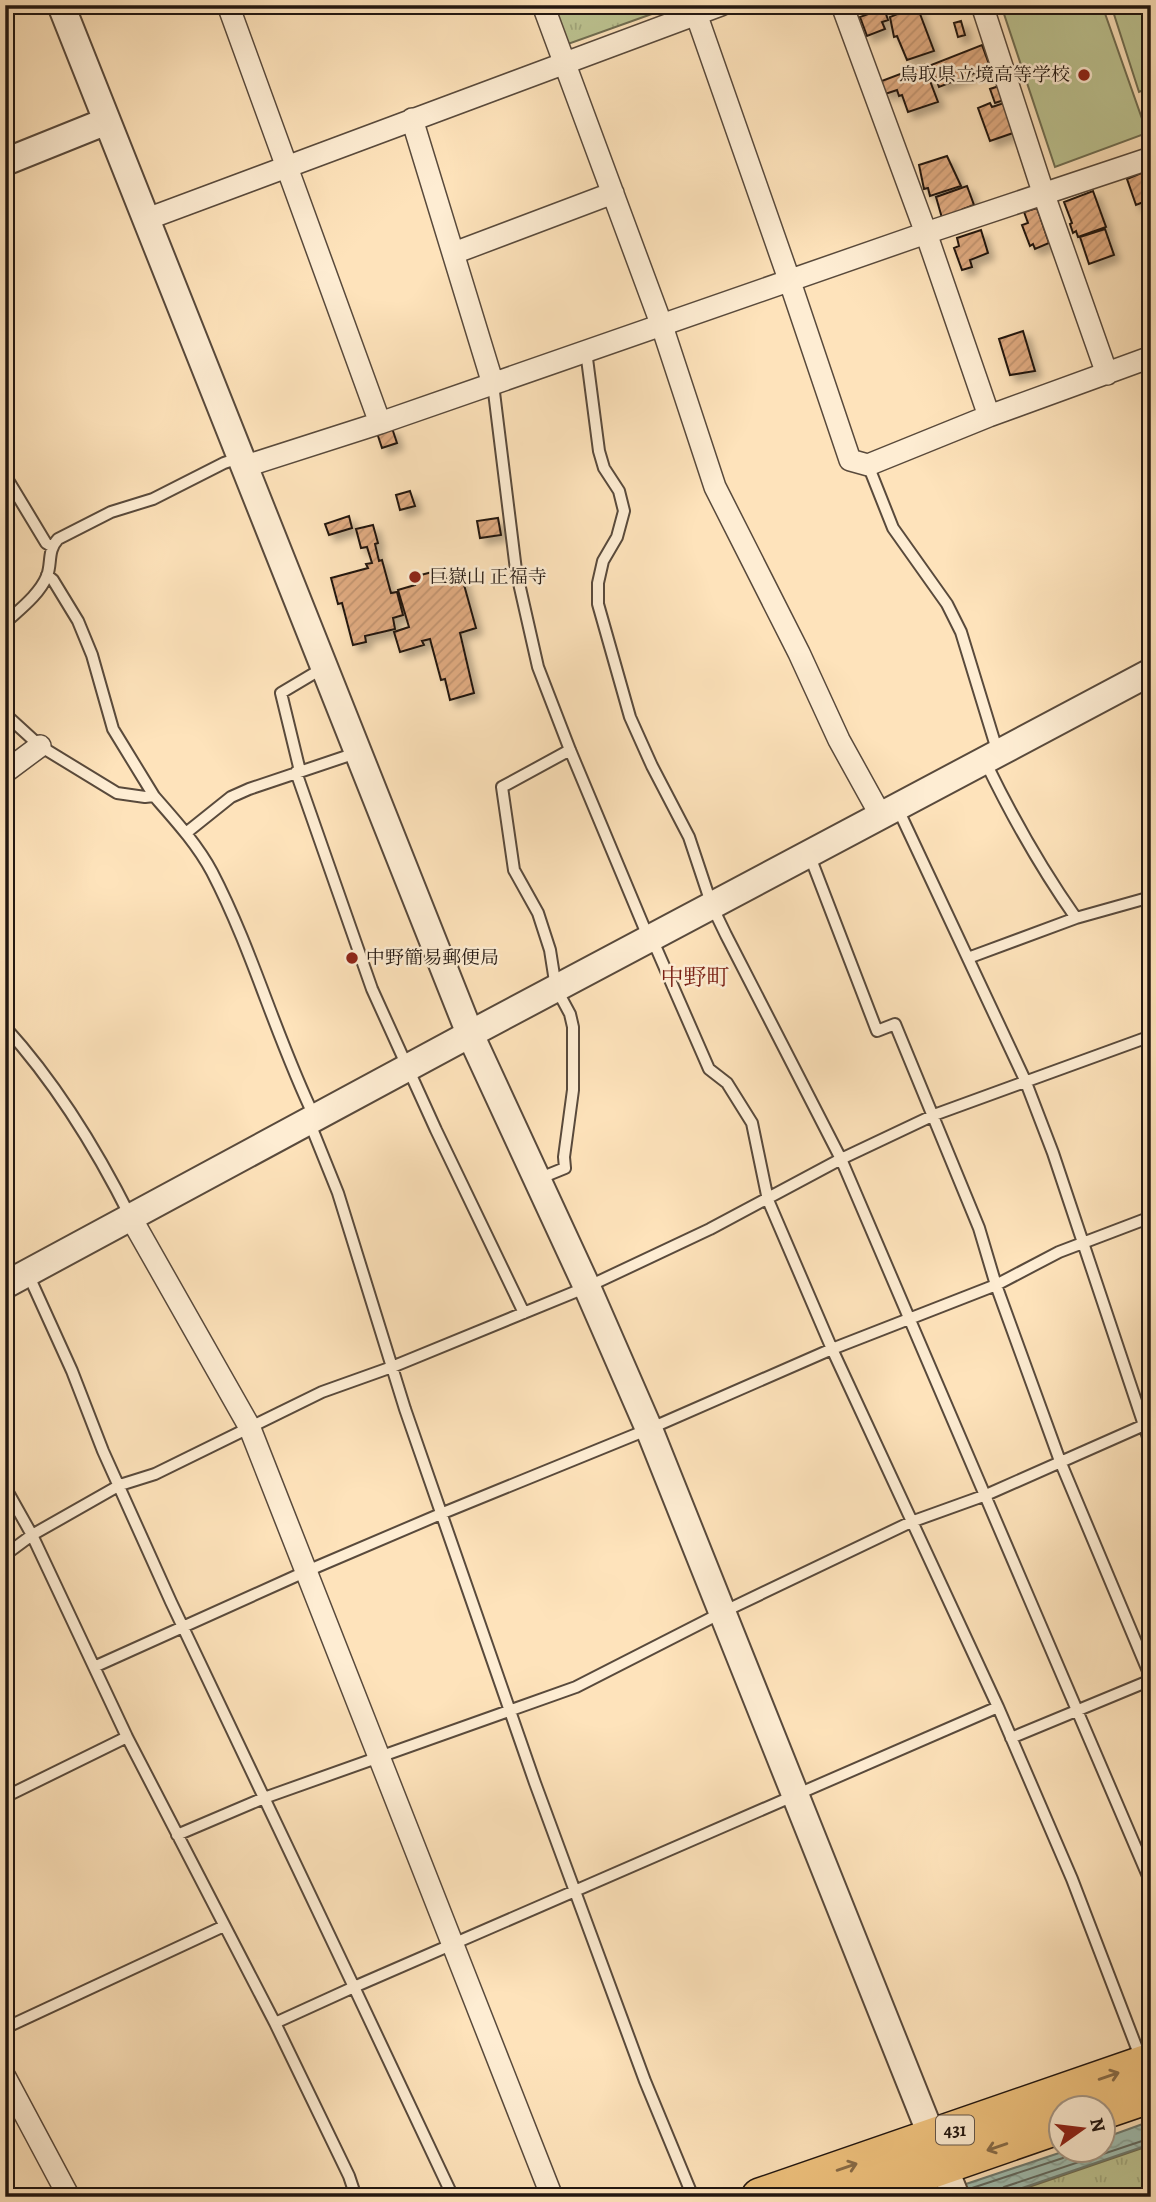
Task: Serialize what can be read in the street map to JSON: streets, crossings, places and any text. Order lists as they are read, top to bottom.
{
  "streets": {
    "highway": ["431"]
  },
  "districts": ["中野町"],
  "places": ["鳥取県立境高等学校", "巨嶽山 正福寺", "中野簡易郵便局"],
  "north": "right"
}
